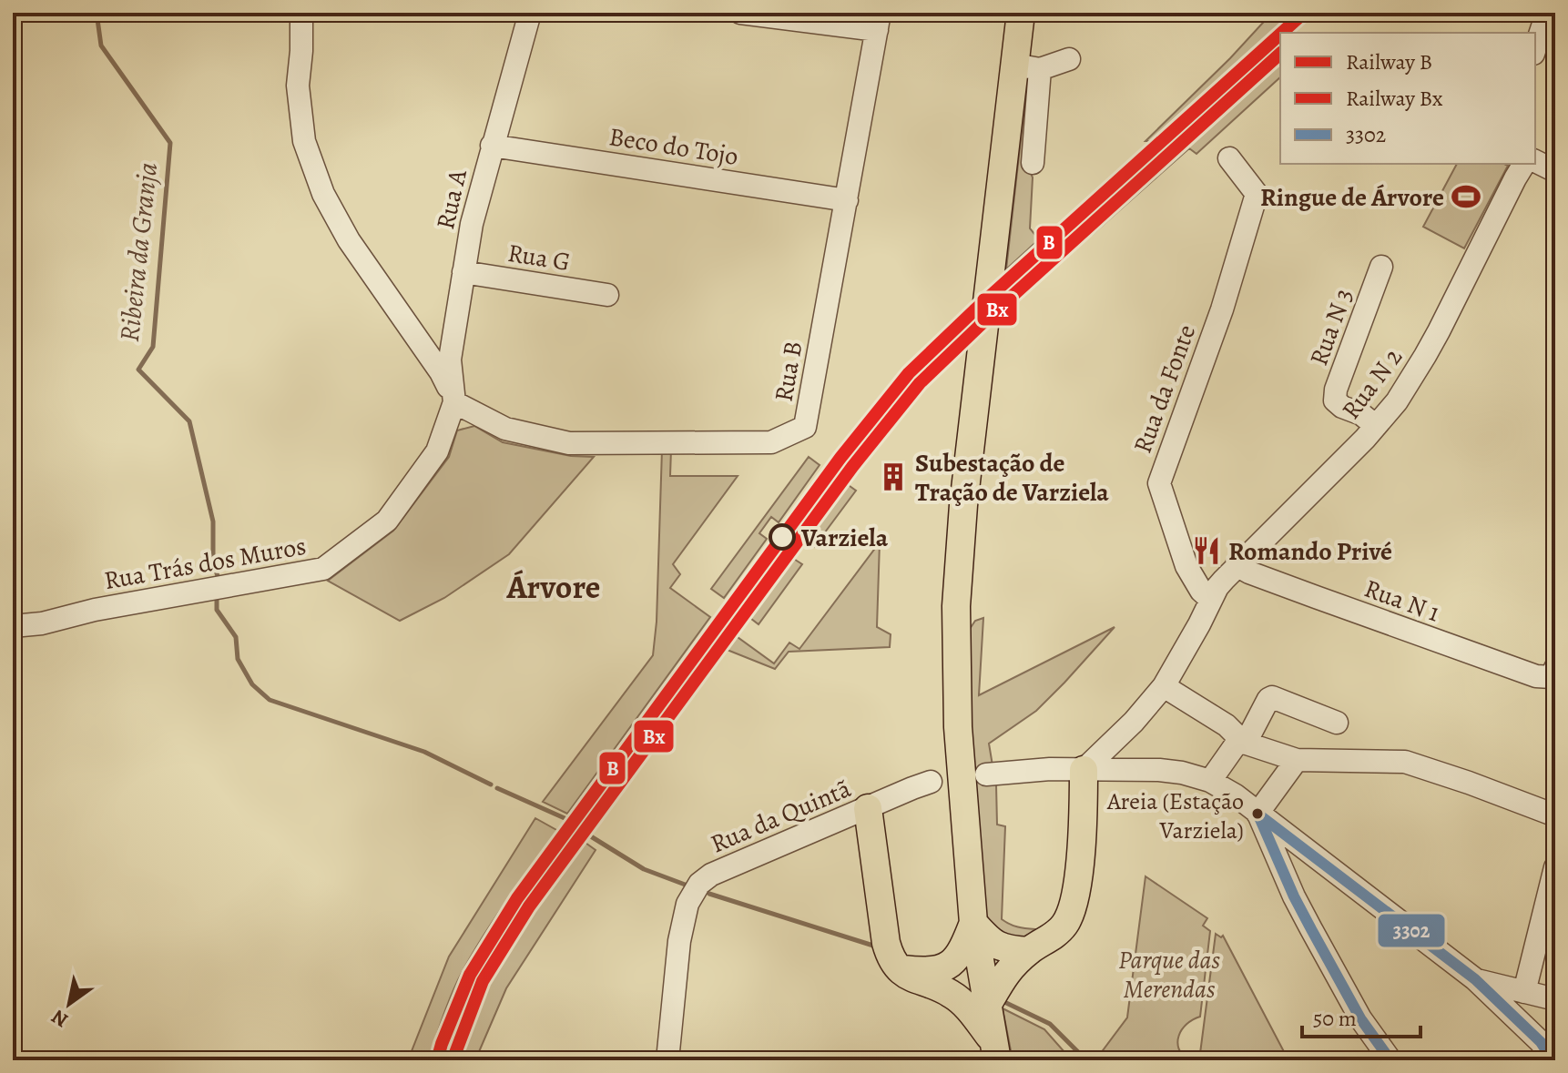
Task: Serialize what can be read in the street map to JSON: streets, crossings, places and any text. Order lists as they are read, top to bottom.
{
  "streets": {
    "street": [
      "Beco do Tojo",
      "Rua A",
      "Rua G",
      "Rua N 3",
      "Rua B",
      "Rua N 2",
      "Rua da Fonte",
      "Rua Trás dos Muros",
      "Rua N 1",
      "Rua da Quintã"
    ]
  },
  "crossings": [
    ["Beco do Tojo", "Rua A"],
    ["Beco do Tojo", "Rua B"],
    ["Rua A", "Rua G"],
    ["Rua A", "Rua B"],
    ["Rua A", "Rua Trás dos Muros"],
    ["Rua N 3", "Rua N 2"],
    ["Rua B", "Rua Trás dos Muros"],
    ["Rua N 2", "Rua da Fonte"],
    ["Rua N 2", "Rua N 1"]
  ],
  "districts": ["Árvore"],
  "water": ["Ribeira da Granja"],
  "parks": ["Parque das Merendas"],
  "places": {
    "sports": ["Ringue de Árvore"],
    "building": ["Subestação de Tração de Varziela"],
    "other": ["Varziela", "Areia (Estação Varziela)"],
    "restaurant": ["Romando Privé"]
  },
  "lines": ["rail line B", "rail line Bx", "transit line 3302"],
  "legend": ["Railway B", "Railway Bx", "3302"],
  "scale_bar": "50 m",
  "north": "bottom left"
}
